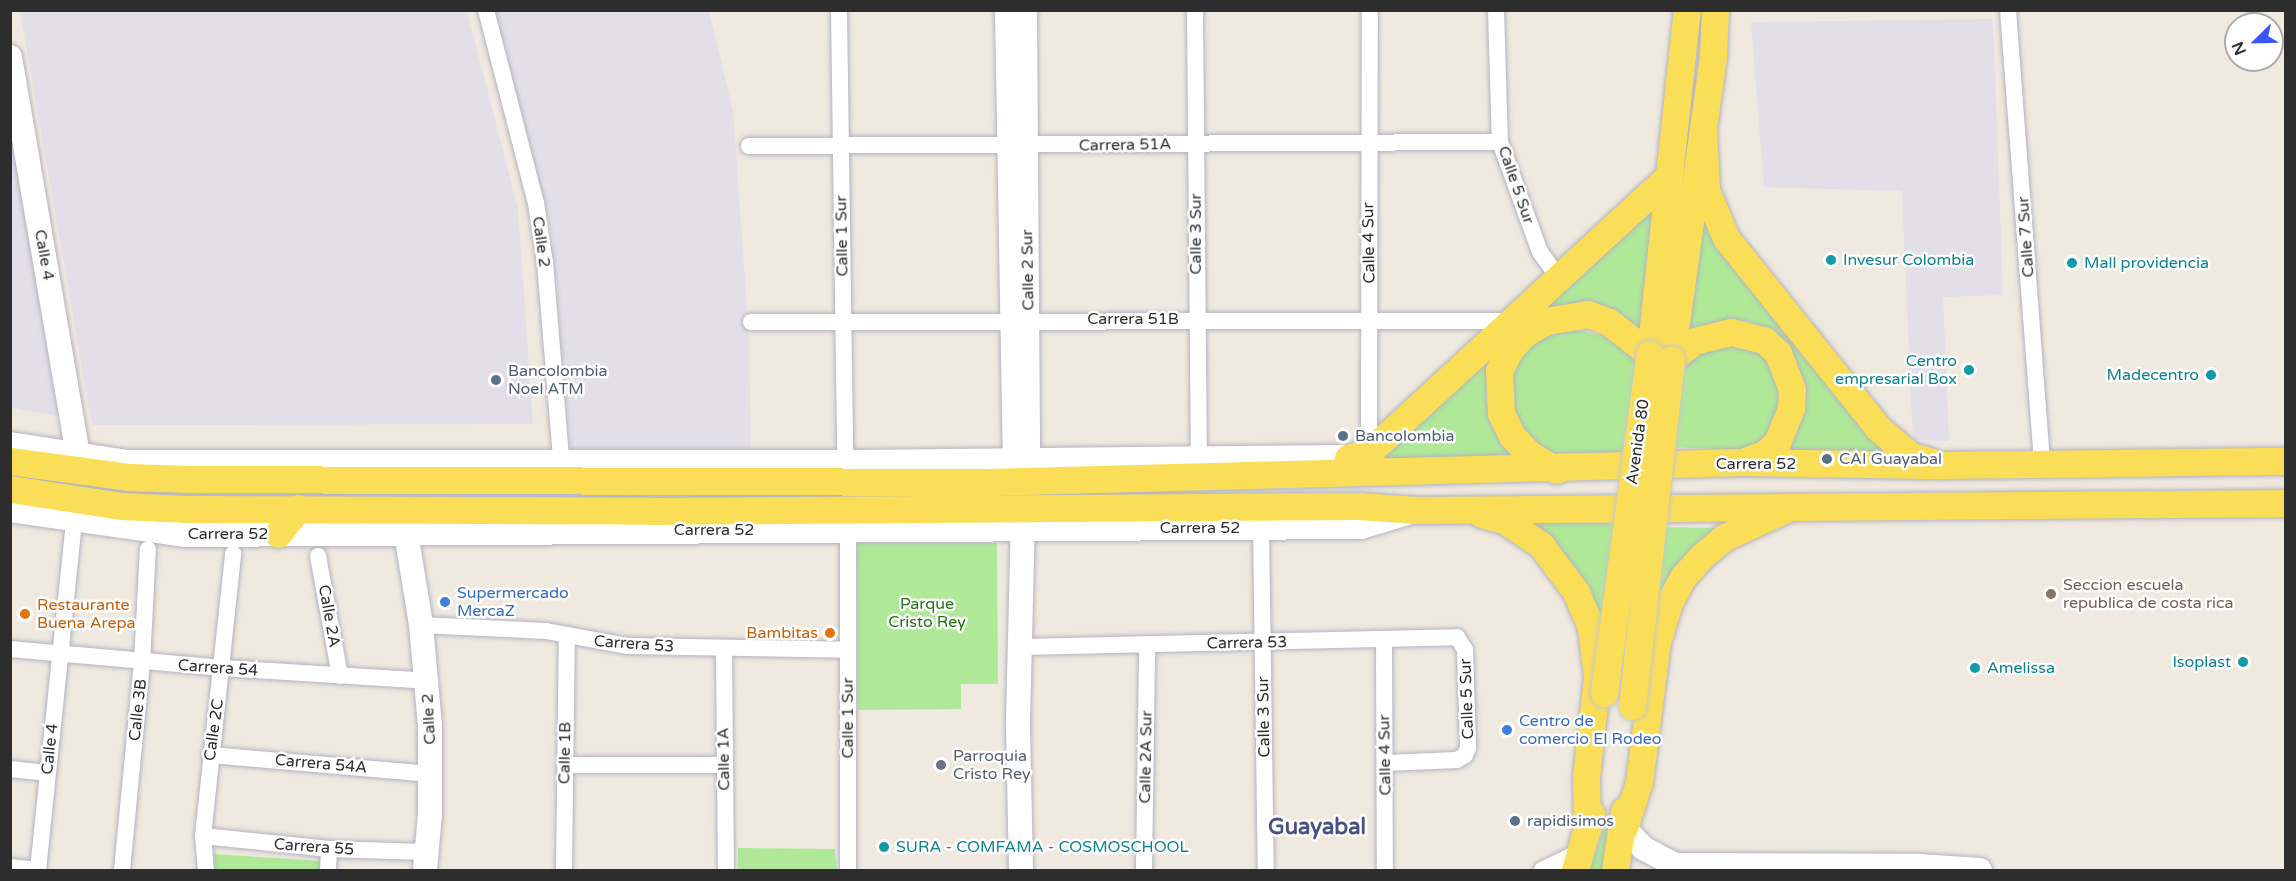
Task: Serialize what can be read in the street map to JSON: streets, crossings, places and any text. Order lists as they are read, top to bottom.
{
  "streets": {
    "main road": ["Avenida 80", "Carrera 52"],
    "street": [
      "Carrera 51A",
      "Calle 5 Sur",
      "Calle 3 Sur",
      "Calle 1 Sur",
      "Calle 7 Sur",
      "Calle 2",
      "Calle 4 Sur",
      "Calle 4",
      "Calle 2 Sur",
      "Carrera 51B",
      "Calle 2A",
      "Carrera 53",
      "Carrera 54",
      "Calle 3B",
      "Calle 2C",
      "Calle 1B",
      "Calle 2A Sur",
      "Calle 1A",
      "Carrera 54A",
      "Carrera 55"
    ]
  },
  "crossings": [
    ["Carrera 51A", "Calle 5 Sur"],
    ["Carrera 51A", "Calle 3 Sur"],
    ["Carrera 51A", "Calle 1 Sur"],
    ["Carrera 51A", "Calle 4 Sur"],
    ["Carrera 51A", "Calle 2 Sur"],
    ["Calle 5 Sur", "Calle 4 Sur"],
    ["Calle 5 Sur", "Carrera 53"],
    ["Calle 3 Sur", "Carrera 51B"],
    ["Calle 3 Sur", "Carrera 52"],
    ["Calle 3 Sur", "Carrera 53"],
    ["Calle 1 Sur", "Carrera 51B"],
    ["Calle 1 Sur", "Carrera 52"],
    ["Calle 1 Sur", "Carrera 53"],
    ["Calle 7 Sur", "Carrera 52"],
    ["Calle 2", "Carrera 52"],
    ["Calle 2", "Carrera 53"],
    ["Calle 2", "Carrera 54"],
    ["Calle 2", "Carrera 54A"],
    ["Calle 2", "Carrera 55"],
    ["Calle 4 Sur", "Carrera 51B"],
    ["Calle 4 Sur", "Carrera 52"],
    ["Calle 4 Sur", "Carrera 53"],
    ["Calle 4", "Carrera 52"],
    ["Calle 4", "Carrera 54"],
    ["Calle 2 Sur", "Carrera 51B"],
    ["Calle 2 Sur", "Carrera 52"],
    ["Calle 2 Sur", "Carrera 53"],
    ["Calle 2A", "Carrera 54"],
    ["Carrera 53", "Calle 1B"],
    ["Carrera 53", "Calle 2A Sur"],
    ["Carrera 53", "Calle 1A"],
    ["Carrera 54", "Calle 3B"],
    ["Carrera 54", "Calle 2C"],
    ["Calle 2C", "Carrera 54A"],
    ["Calle 2C", "Carrera 55"]
  ],
  "districts": ["Guayabal"],
  "parks": ["Parque Cristo Rey"],
  "places": [
    "Invesur Colombia",
    "Mall providencia",
    "Centro empresarial Box",
    "Madecentro",
    "Bancolombia Noel ATM",
    "Bancolombia",
    "CAI Guayabal",
    "Seccion escuela republica de costa rica",
    "Supermercado MercaZ",
    "Restaurante Buena Arepa",
    "Bambitas",
    "Isoplast",
    "Amelissa",
    "Centro de comercio El Rodeo",
    "Parroquia Cristo Rey",
    "rapidisimos",
    "SURA - COMFAMA - COSMOSCHOOL"
  ],
  "north": "bottom left"
}
